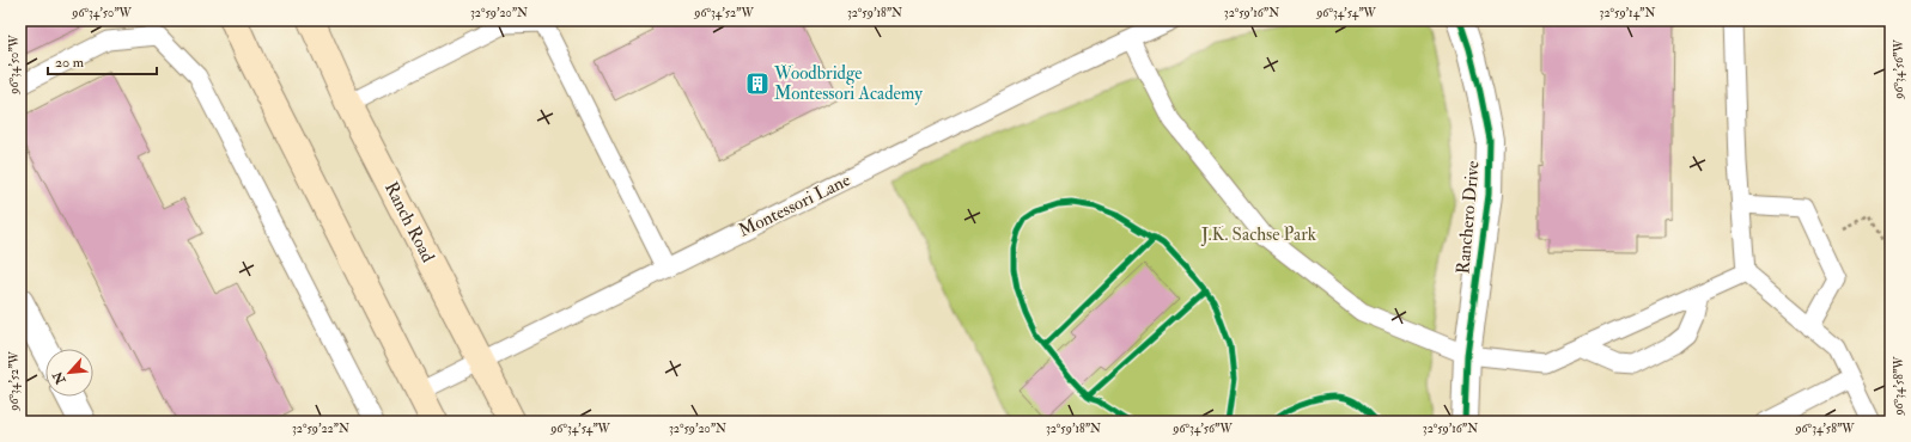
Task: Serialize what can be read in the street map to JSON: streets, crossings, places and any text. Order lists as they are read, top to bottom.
{
  "streets": {
    "main road": ["Ranch Road"],
    "street": ["Ranchero Drive"],
    "lane": ["Montessori Lane"]
  },
  "crossings": [
    ["Montessori Lane", "Ranch Road"]
  ],
  "parks": ["J.K. Sachse Park"],
  "places": {
    "building": ["Woodbridge Montessori Academy"]
  },
  "scale_bar": "20 m",
  "north": "bottom left",
  "coordinates": [
    "96°34'50\"W",
    "32°59'20\"N",
    "96°34'52\"W",
    "32°59'18\"N",
    "32°59'16\"N",
    "96°34'54\"W",
    "32°59'14\"N",
    "96°34'56\"W",
    "96°34'58\"W",
    "32°59'22\"N"
  ]
}
